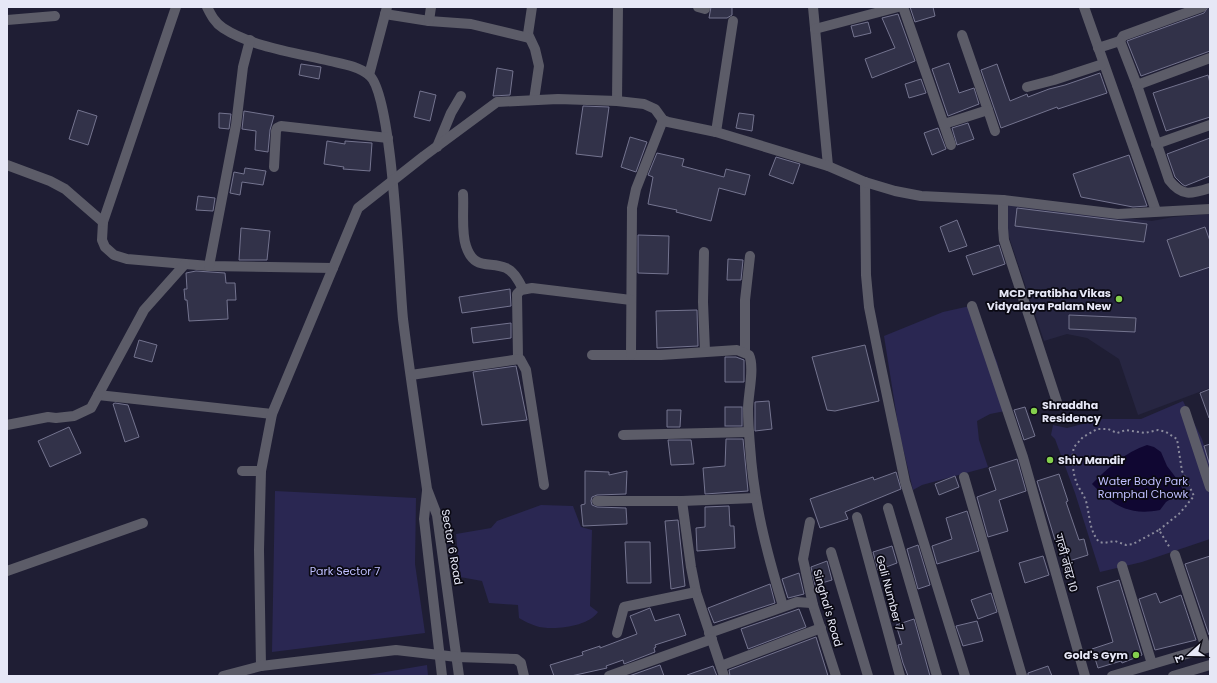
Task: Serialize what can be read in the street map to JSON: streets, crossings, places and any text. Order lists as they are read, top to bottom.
{
  "streets": {
    "street": [
      "Sector 6 Road",
      "गली नंबर १०",
      "Gali Number 7",
      "Singhal's Road"
    ]
  },
  "parks": ["Water Body Park Ramphal Chowk", "Park Sector 7"],
  "places": [
    "MCD Pratibha Vikas Vidyalaya Palam New",
    "Shraddha Residency",
    "Shiv Mandir",
    "Gold's Gym"
  ],
  "north": "left"
}
